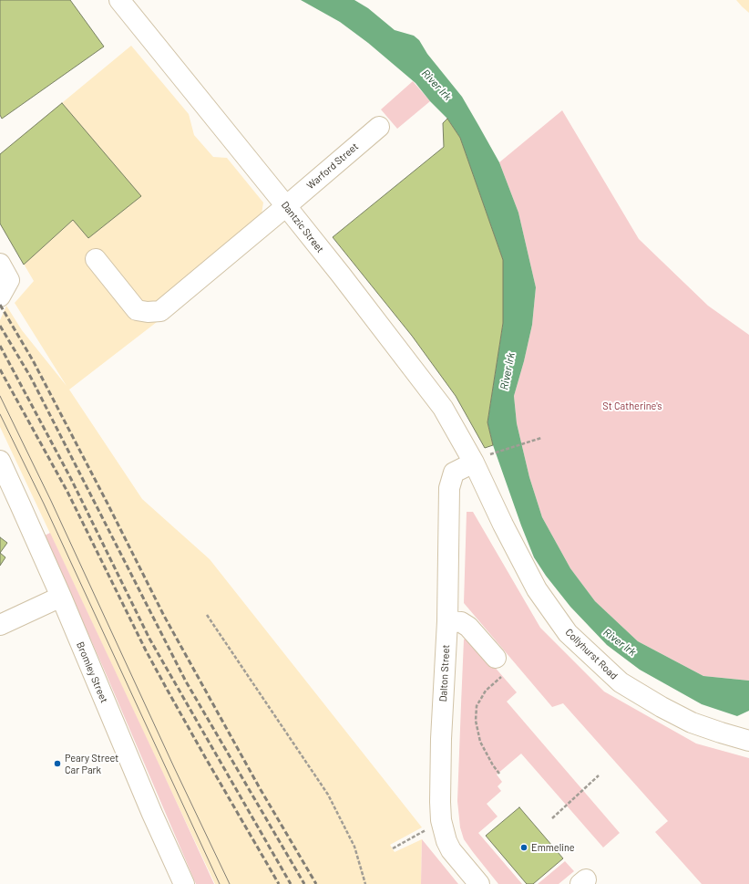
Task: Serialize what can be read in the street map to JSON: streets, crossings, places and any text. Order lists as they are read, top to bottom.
{
  "streets": {
    "street": [
      "Warford Street",
      "Dantzic Street",
      "Collyhurst Road",
      "Bromley Street",
      "Dalton Street"
    ]
  },
  "crossings": [
    ["Warford Street", "Dantzic Street"],
    ["Dantzic Street", "Collyhurst Road"],
    ["Dantzic Street", "Dalton Street"],
    ["Collyhurst Road", "Dalton Street"]
  ],
  "water": ["River Irk"],
  "parks": ["St Catherine's"],
  "places": ["Peary Street Car Park", "Emmeline"]
}
